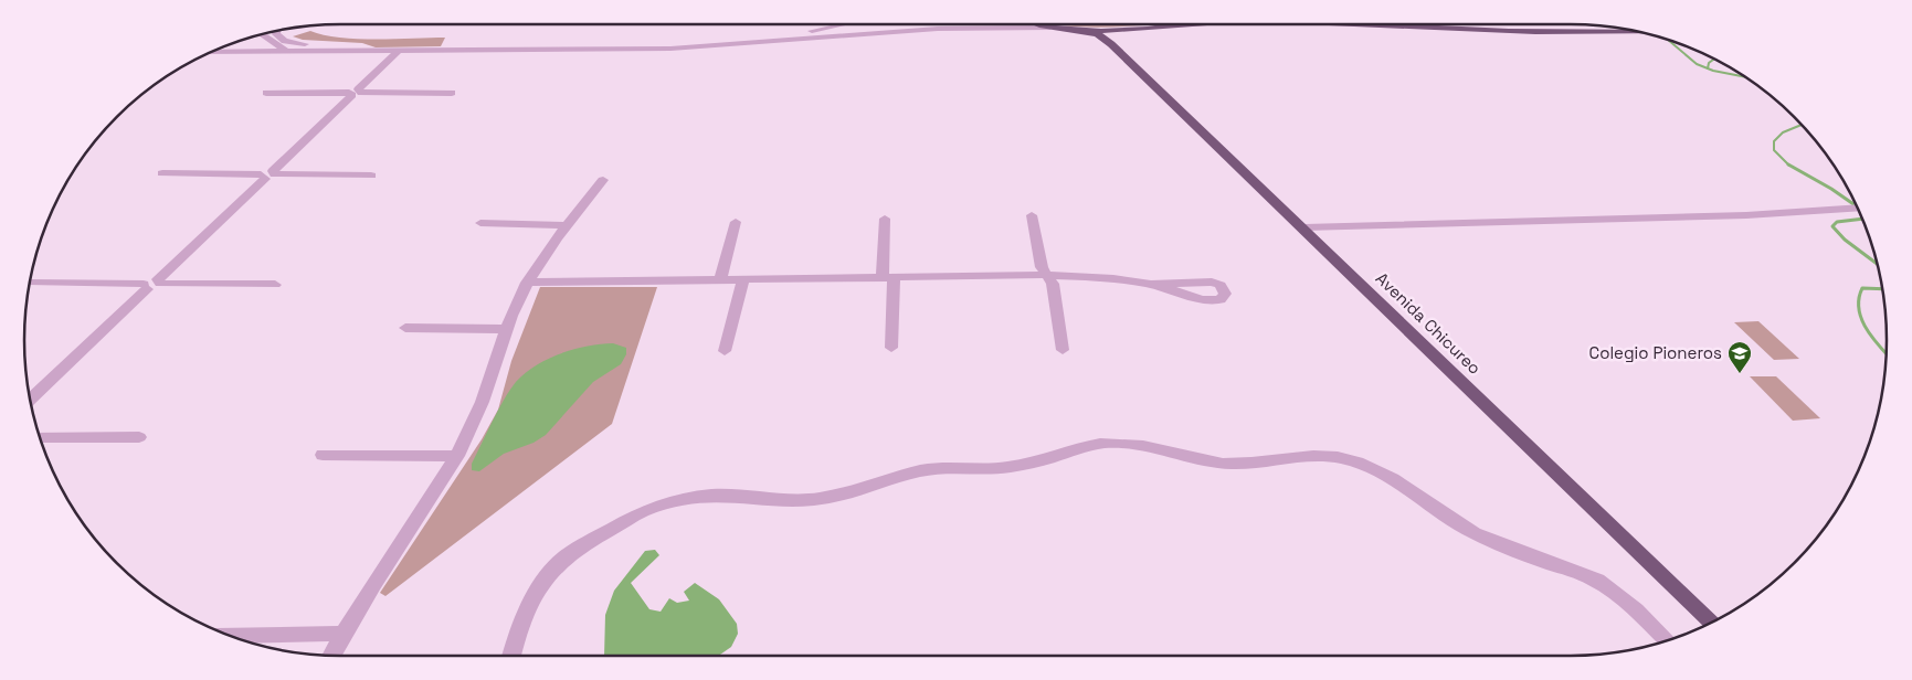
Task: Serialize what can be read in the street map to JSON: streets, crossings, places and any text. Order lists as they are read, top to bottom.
{
  "streets": {
    "main road": ["Avenida Chicureo"]
  },
  "places": {
    "school or university": ["Colegio Pioneros"]
  }
}
